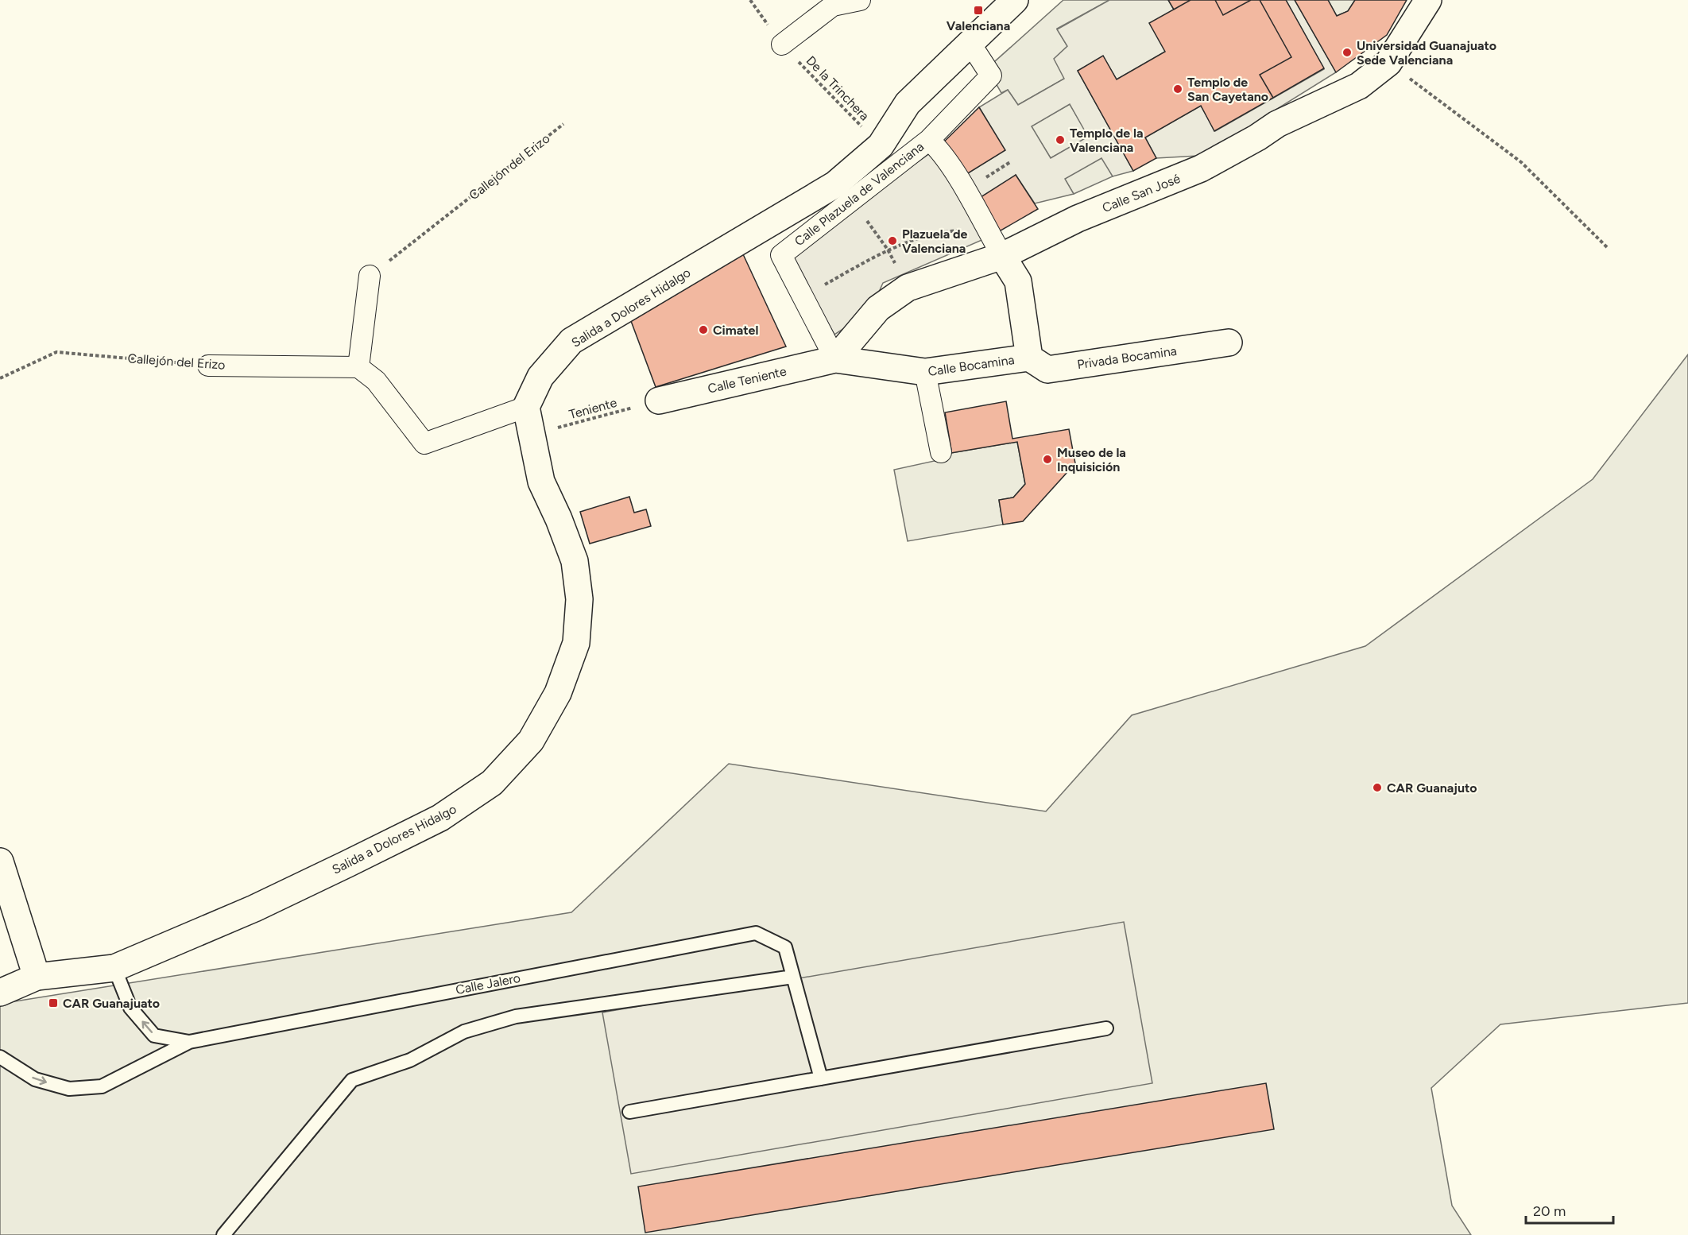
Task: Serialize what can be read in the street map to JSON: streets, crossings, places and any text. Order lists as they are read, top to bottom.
{
  "streets": {
    "main road": [
      "Calle San José",
      "Salida a Dolores Hidalgo",
      "Privada Bocamina",
      "Calle Bocamina",
      "Calle Teniente"
    ],
    "street": ["Callejón del Erizo", "Calle Plazuela de Valenciana"],
    "lane": ["Calle Jalero"],
    "path": ["De la Trinchera", "Teniente"]
  },
  "crossings": [
    ["De la Trinchera", "Salida a Dolores Hidalgo"],
    ["Calle San José", "Calle Plazuela de Valenciana"],
    ["Calle San José", "Calle Bocamina"],
    ["Calle San José", "Calle Teniente"],
    ["Calle Plazuela de Valenciana", "Salida a Dolores Hidalgo"],
    ["Calle Plazuela de Valenciana", "Calle Bocamina"],
    ["Calle Plazuela de Valenciana", "Calle Teniente"],
    ["Salida a Dolores Hidalgo", "Teniente"],
    ["Salida a Dolores Hidalgo", "Calle Jalero"],
    ["Privada Bocamina", "Calle Bocamina"],
    ["Calle Bocamina", "Calle Teniente"],
    ["Calle Teniente", "Teniente"]
  ],
  "places": {
    "transit": ["Valenciana", "CAR Guanajuato"],
    "other": [
      "Universidad Guanajuato Sede Valenciana",
      "Templo de San Cayetano",
      "Templo de la Valenciana",
      "Plazuela de Valenciana",
      "Cimatel",
      "Museo de la Inquisición",
      "CAR Guanajuto"
    ]
  },
  "scale_bar": "20 m"
}
